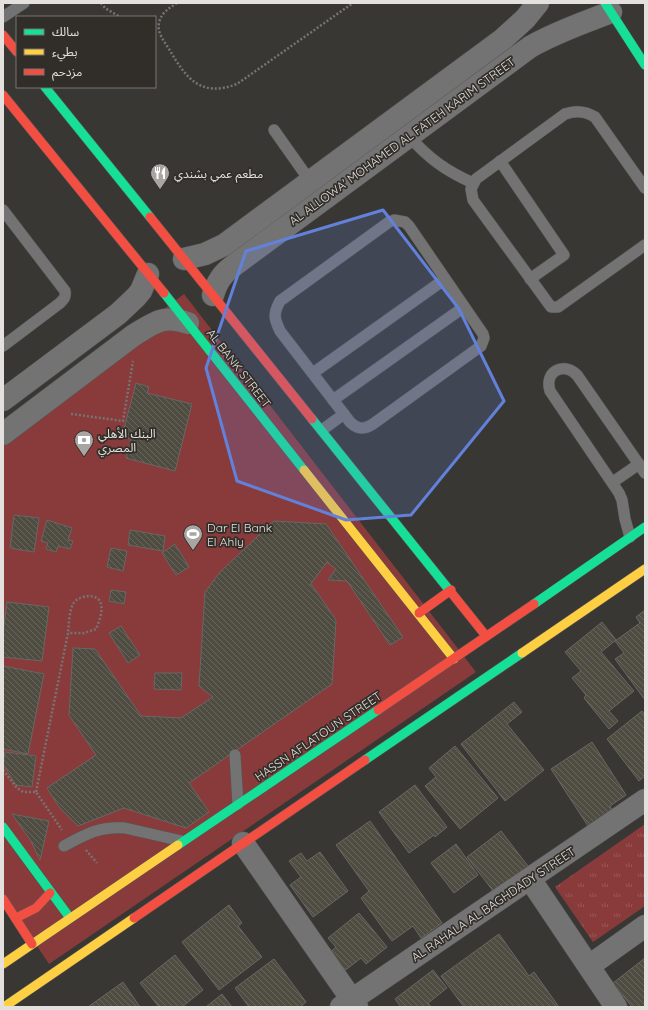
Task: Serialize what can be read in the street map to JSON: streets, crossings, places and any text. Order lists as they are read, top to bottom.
{
  "streets": {
    "street": [
      "AL ALLOWA' MOHAMED AL FATEH KARIM STREET",
      "AL BANK STREET",
      "HASSN AFLATOUN STREET",
      "AL RAHALA AL BAGHDADY STREET"
    ]
  },
  "crossings": [
    ["AL ALLOWA' MOHAMED AL FATEH KARIM STREET", "AL BANK STREET"],
    ["AL BANK STREET", "HASSN AFLATOUN STREET"]
  ],
  "places": {
    "restaurant": ["مطعم عمي بشندي"],
    "bank": ["البنك الأهلي المصري"],
    "sports": ["Dar El Bank El Ahly"]
  },
  "legend": ["سالك", "بطيء", "مزدحم"]
}
